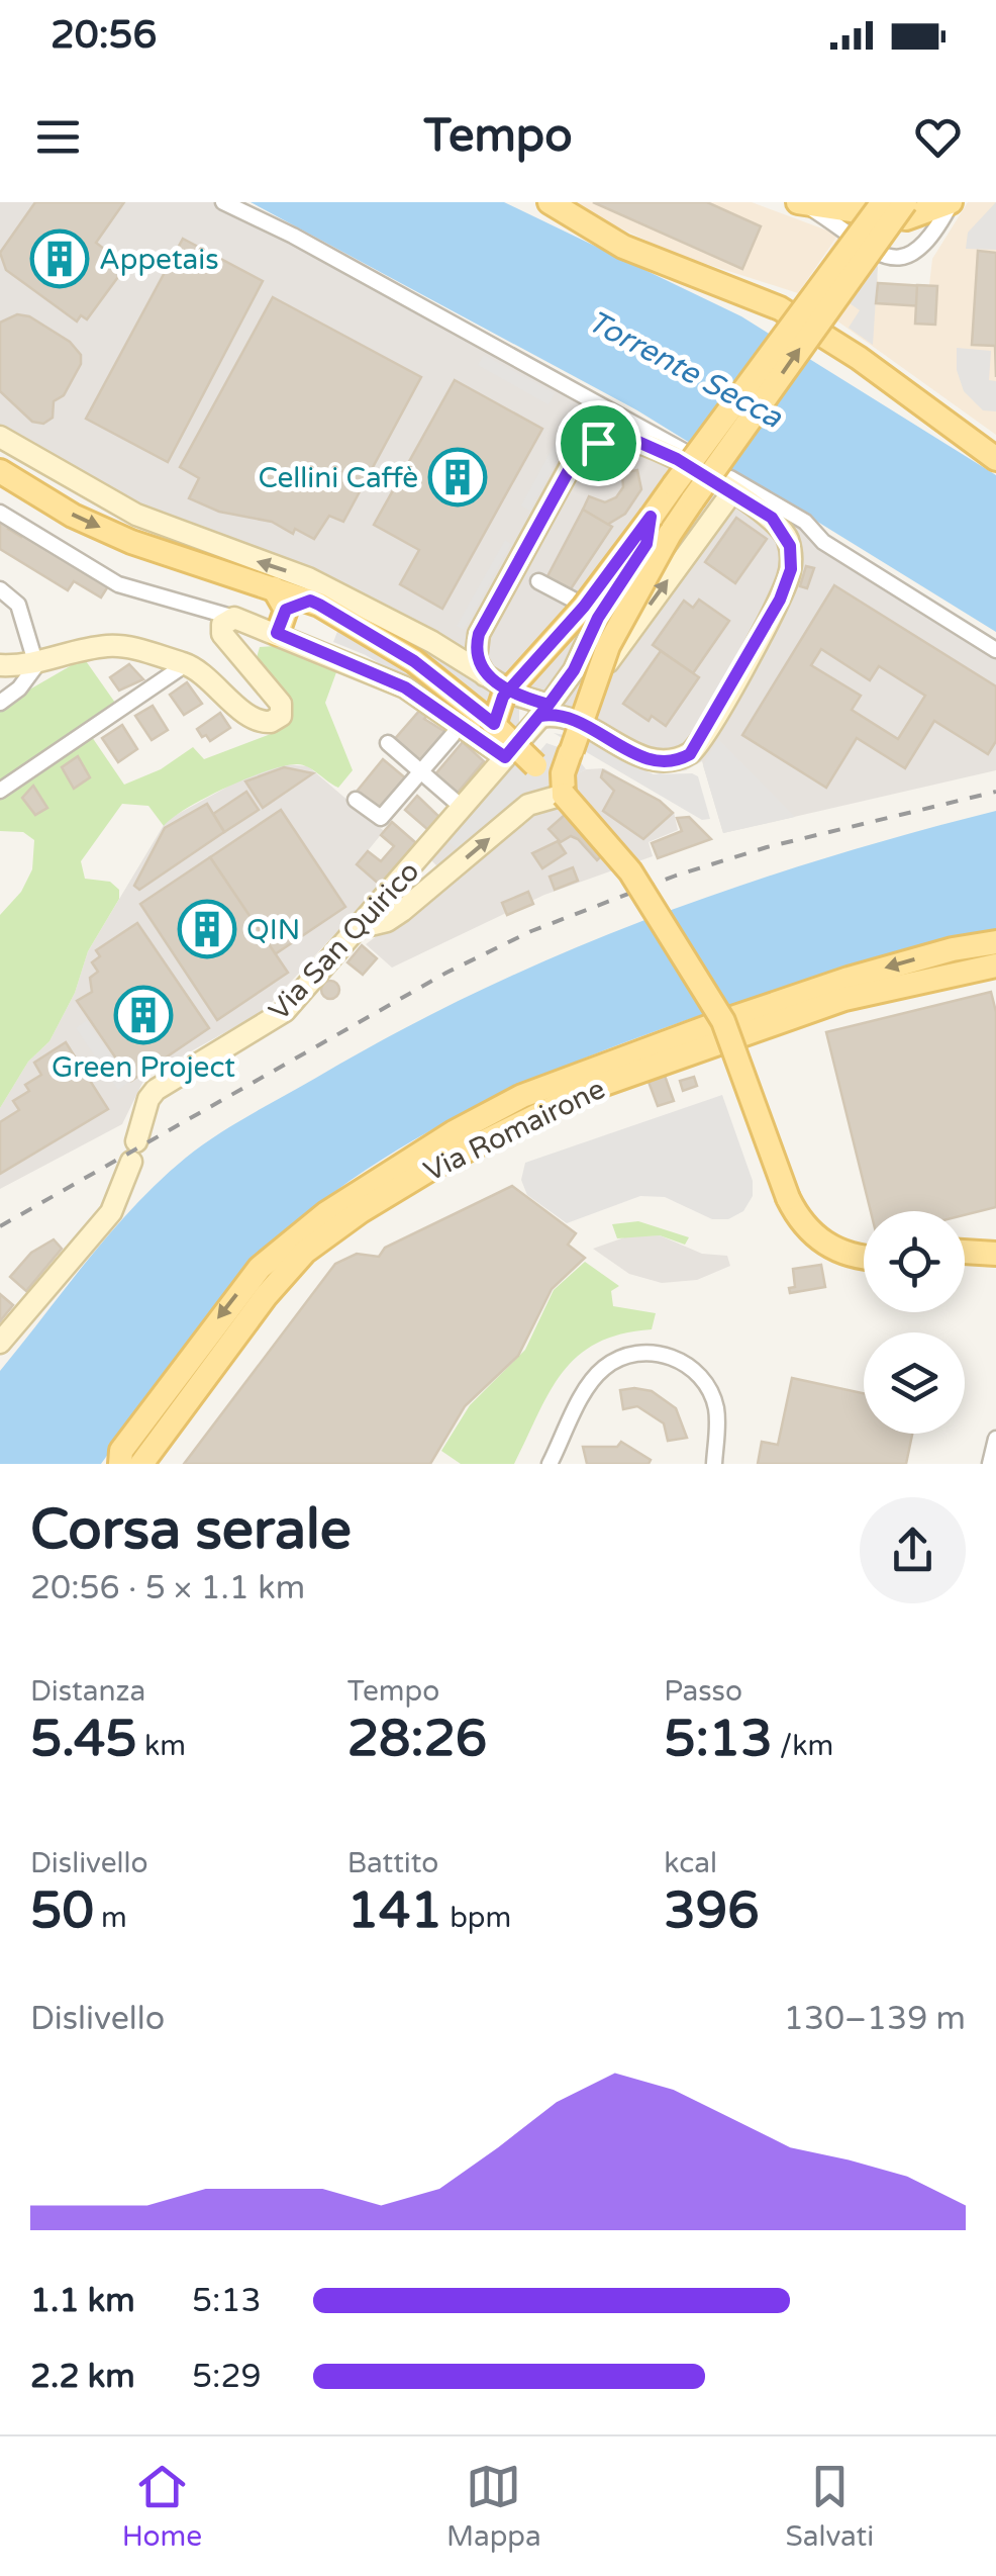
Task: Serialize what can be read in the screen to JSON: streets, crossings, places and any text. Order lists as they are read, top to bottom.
{
  "streets": {
    "main road": ["Via San Quirico", "Via Romairone"]
  },
  "water": ["Torrente Secca"],
  "places": {
    "building": [
      "Appetais",
      "Cellini Caffè",
      "QIN",
      "Green Project"
    ]
  },
  "page": {
    "status": "20:56",
    "header": "Tempo",
    "heading": ["Corsa serale", "20:56 · 5 × 1.1 km"],
    "stats": [
      ["Distanza", "5.45 km"],
      ["Tempo", "28:26"],
      ["Passo", "5:13 /km"],
      ["Dislivello", "50 m"],
      ["Battito", "141 bpm"],
      ["kcal", "396"]
    ],
    "chart": ["Dislivello", "130–139 m"],
    "list": [
      {
        "name": "1.1 km",
        "note": "5:13"
      },
      {
        "name": "2.2 km",
        "note": "5:29"
      }
    ],
    "tabs": ["Home", "Mappa", "Salvati"]
  }
}
